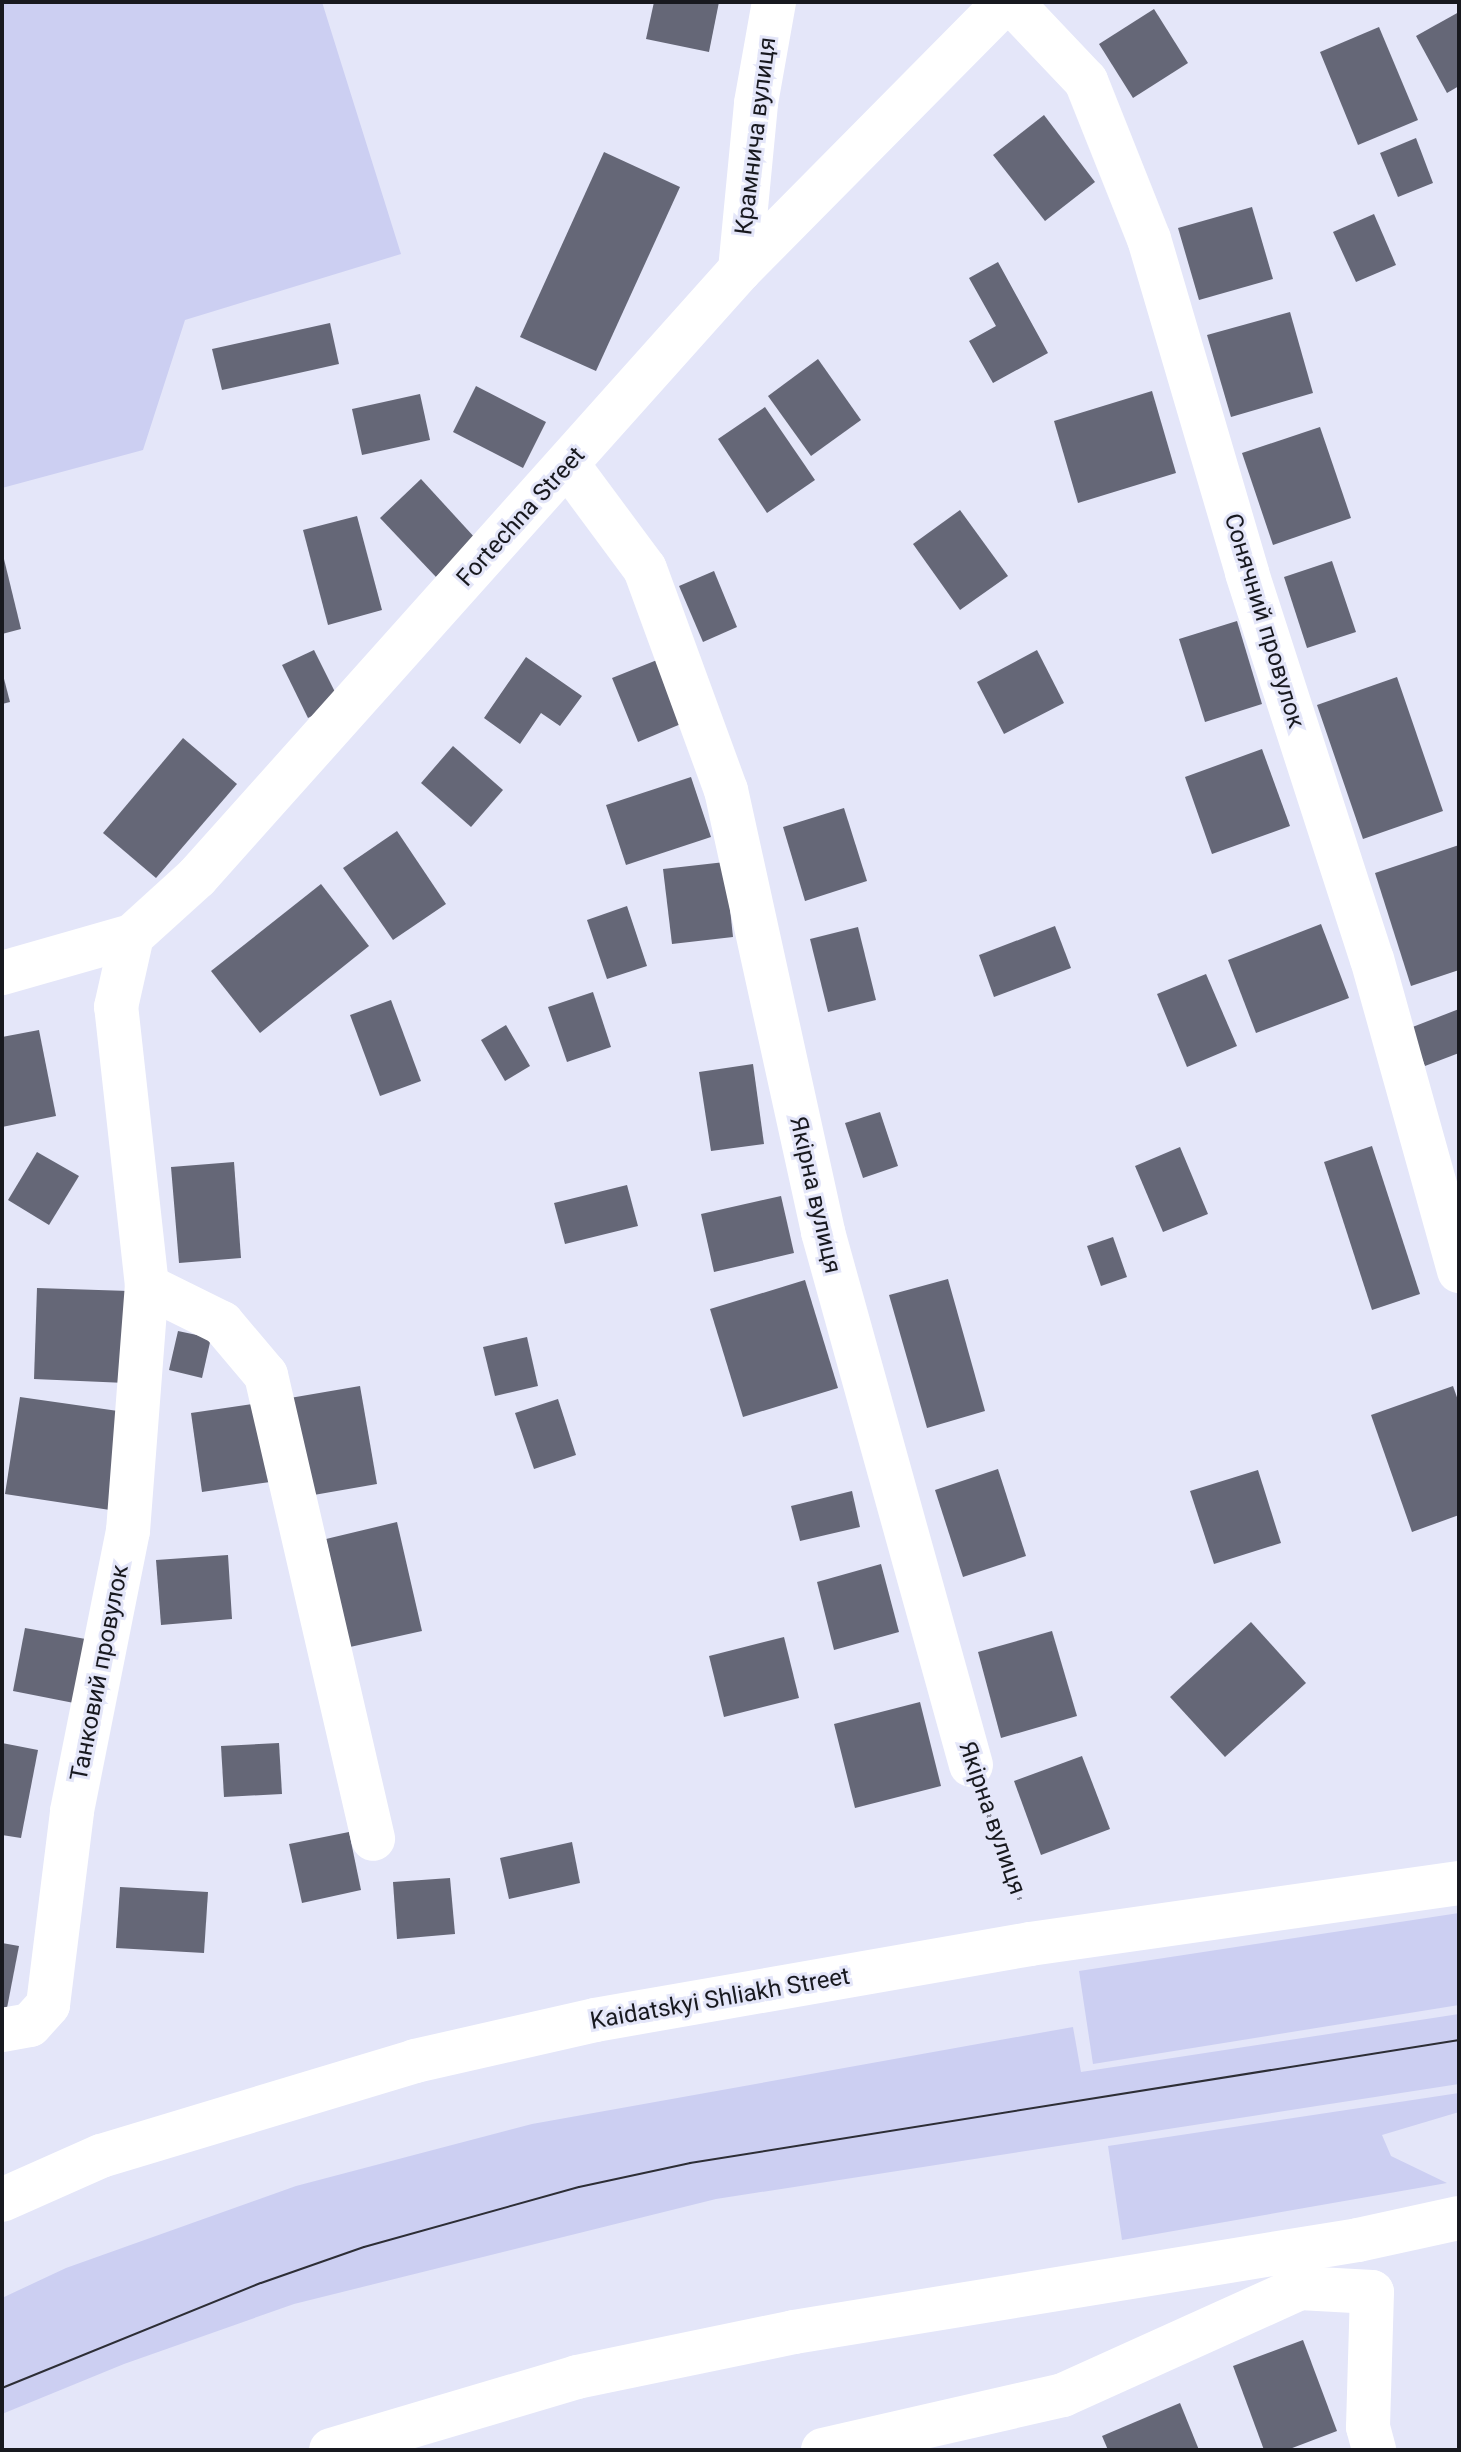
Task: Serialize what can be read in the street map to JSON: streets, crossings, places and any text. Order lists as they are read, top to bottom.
{
  "streets": {
    "main road": [
      "Крамнича вулиця",
      "Fortechna Street",
      "Сонячний провулок",
      "Якірна вулиця",
      "Танковий провулок",
      "Kaidatskyi Shliakh Street"
    ]
  },
  "crossings": [
    ["Крамнича вулиця", "Fortechna Street"],
    ["Fortechna Street", "Сонячний провулок"],
    ["Fortechna Street", "Якірна вулиця"],
    ["Fortechna Street", "Танковий провулок"],
    ["Якірна вулиця", "Kaidatskyi Shliakh Street"]
  ]
}
